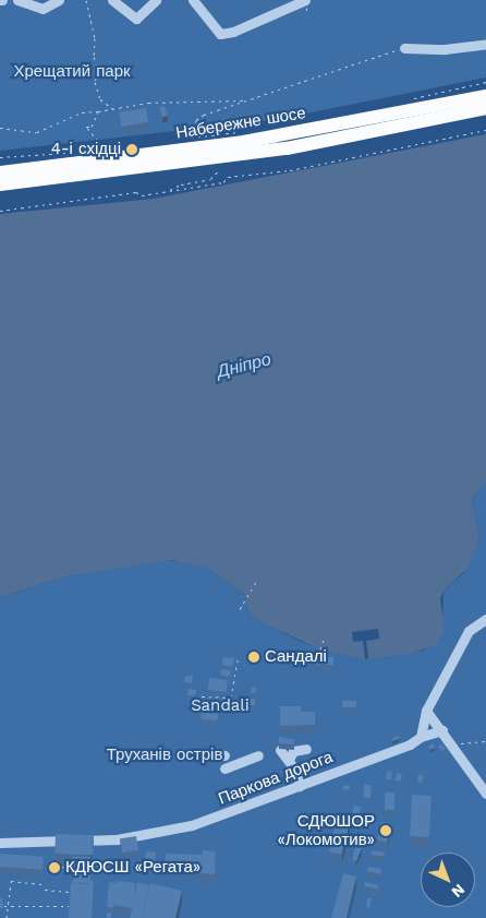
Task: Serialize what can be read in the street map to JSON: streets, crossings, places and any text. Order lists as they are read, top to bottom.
{
  "streets": {
    "main road": ["Набережне шосе"],
    "street": ["Паркова дорога"]
  },
  "water": ["Дніпро"],
  "parks": ["Хрещатий парк", "Sandali", "Труханів острів"],
  "places": [
    "4-і східці",
    "Сандалі",
    "СДЮШОР «Локомотив»",
    "КДЮСШ «Регата»"
  ],
  "north": "bottom right"
}
